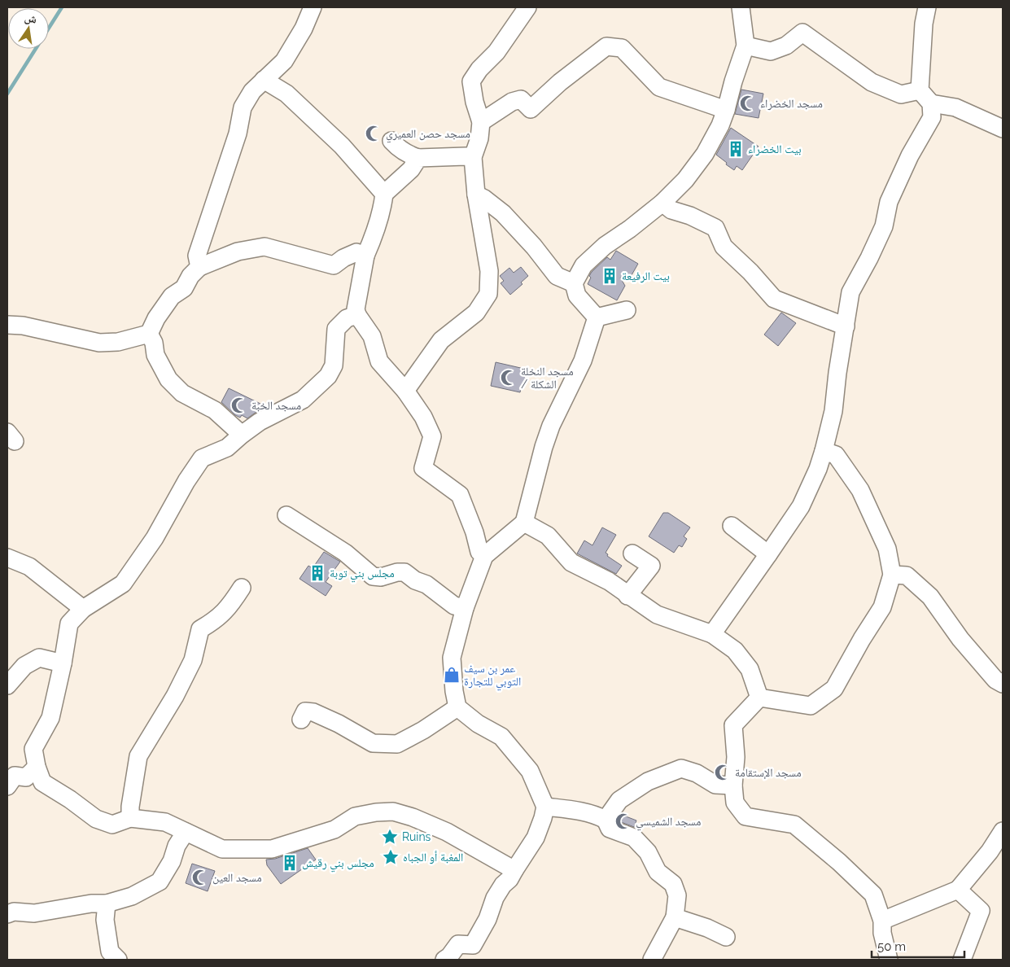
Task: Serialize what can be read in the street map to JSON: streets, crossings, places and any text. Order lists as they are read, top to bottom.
{
  "places": {
    "mosque": [
      "مسجد الخضراء",
      "مسجد حصن العميري",
      "مسجد النخلة / الشكلة",
      "مسجد الخبة",
      "مسجد الإستقامة",
      "مسجد الشميسي",
      "مسجد العين"
    ],
    "building": [
      "بيت الخضراء",
      "بيت الرفيعة",
      "مجلس بني توبة",
      "مجلس بني رقيش"
    ],
    "shop": ["عمر بن سيف التوبي للتجارة"],
    "place": ["Ruins", "المغبة أو الجباه"]
  },
  "scale_bar": "50 m",
  "north": "top"
}
